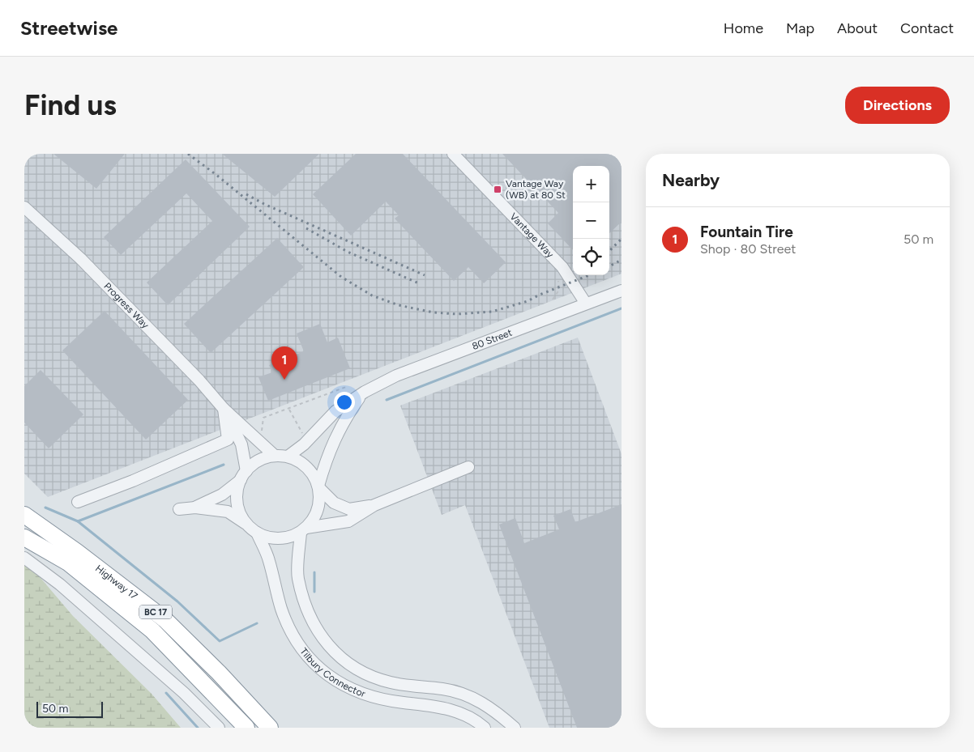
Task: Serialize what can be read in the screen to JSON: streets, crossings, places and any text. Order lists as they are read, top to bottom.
{
  "streets": {
    "highway": ["Highway 17", "BC 17"],
    "street": [
      "Vantage Way",
      "Progress Way",
      "80 Street",
      "Tilbury Connector"
    ]
  },
  "crossings": [
    ["Vantage Way", "80 Street"],
    ["Progress Way", "80 Street"],
    ["Progress Way", "Tilbury Connector"],
    ["80 Street", "Tilbury Connector"]
  ],
  "places": {
    "transit": ["Vantage Way (WB) at 80 St"]
  },
  "scale_bar": "50 m",
  "page": {
    "header": "Streetwise",
    "nav": [
      "Home",
      "Map",
      "About",
      "Contact"
    ],
    "buttons": "Directions",
    "title": "Find us",
    "heading": "Nearby",
    "map_buttons": ["+", "−"],
    "list": [
      {
        "mark": "1",
        "name": "Fountain Tire",
        "note": "Shop · 80 Street",
        "value": "50 m"
      }
    ],
    "pins": "1",
    "scale": "50 m"
  }
}
